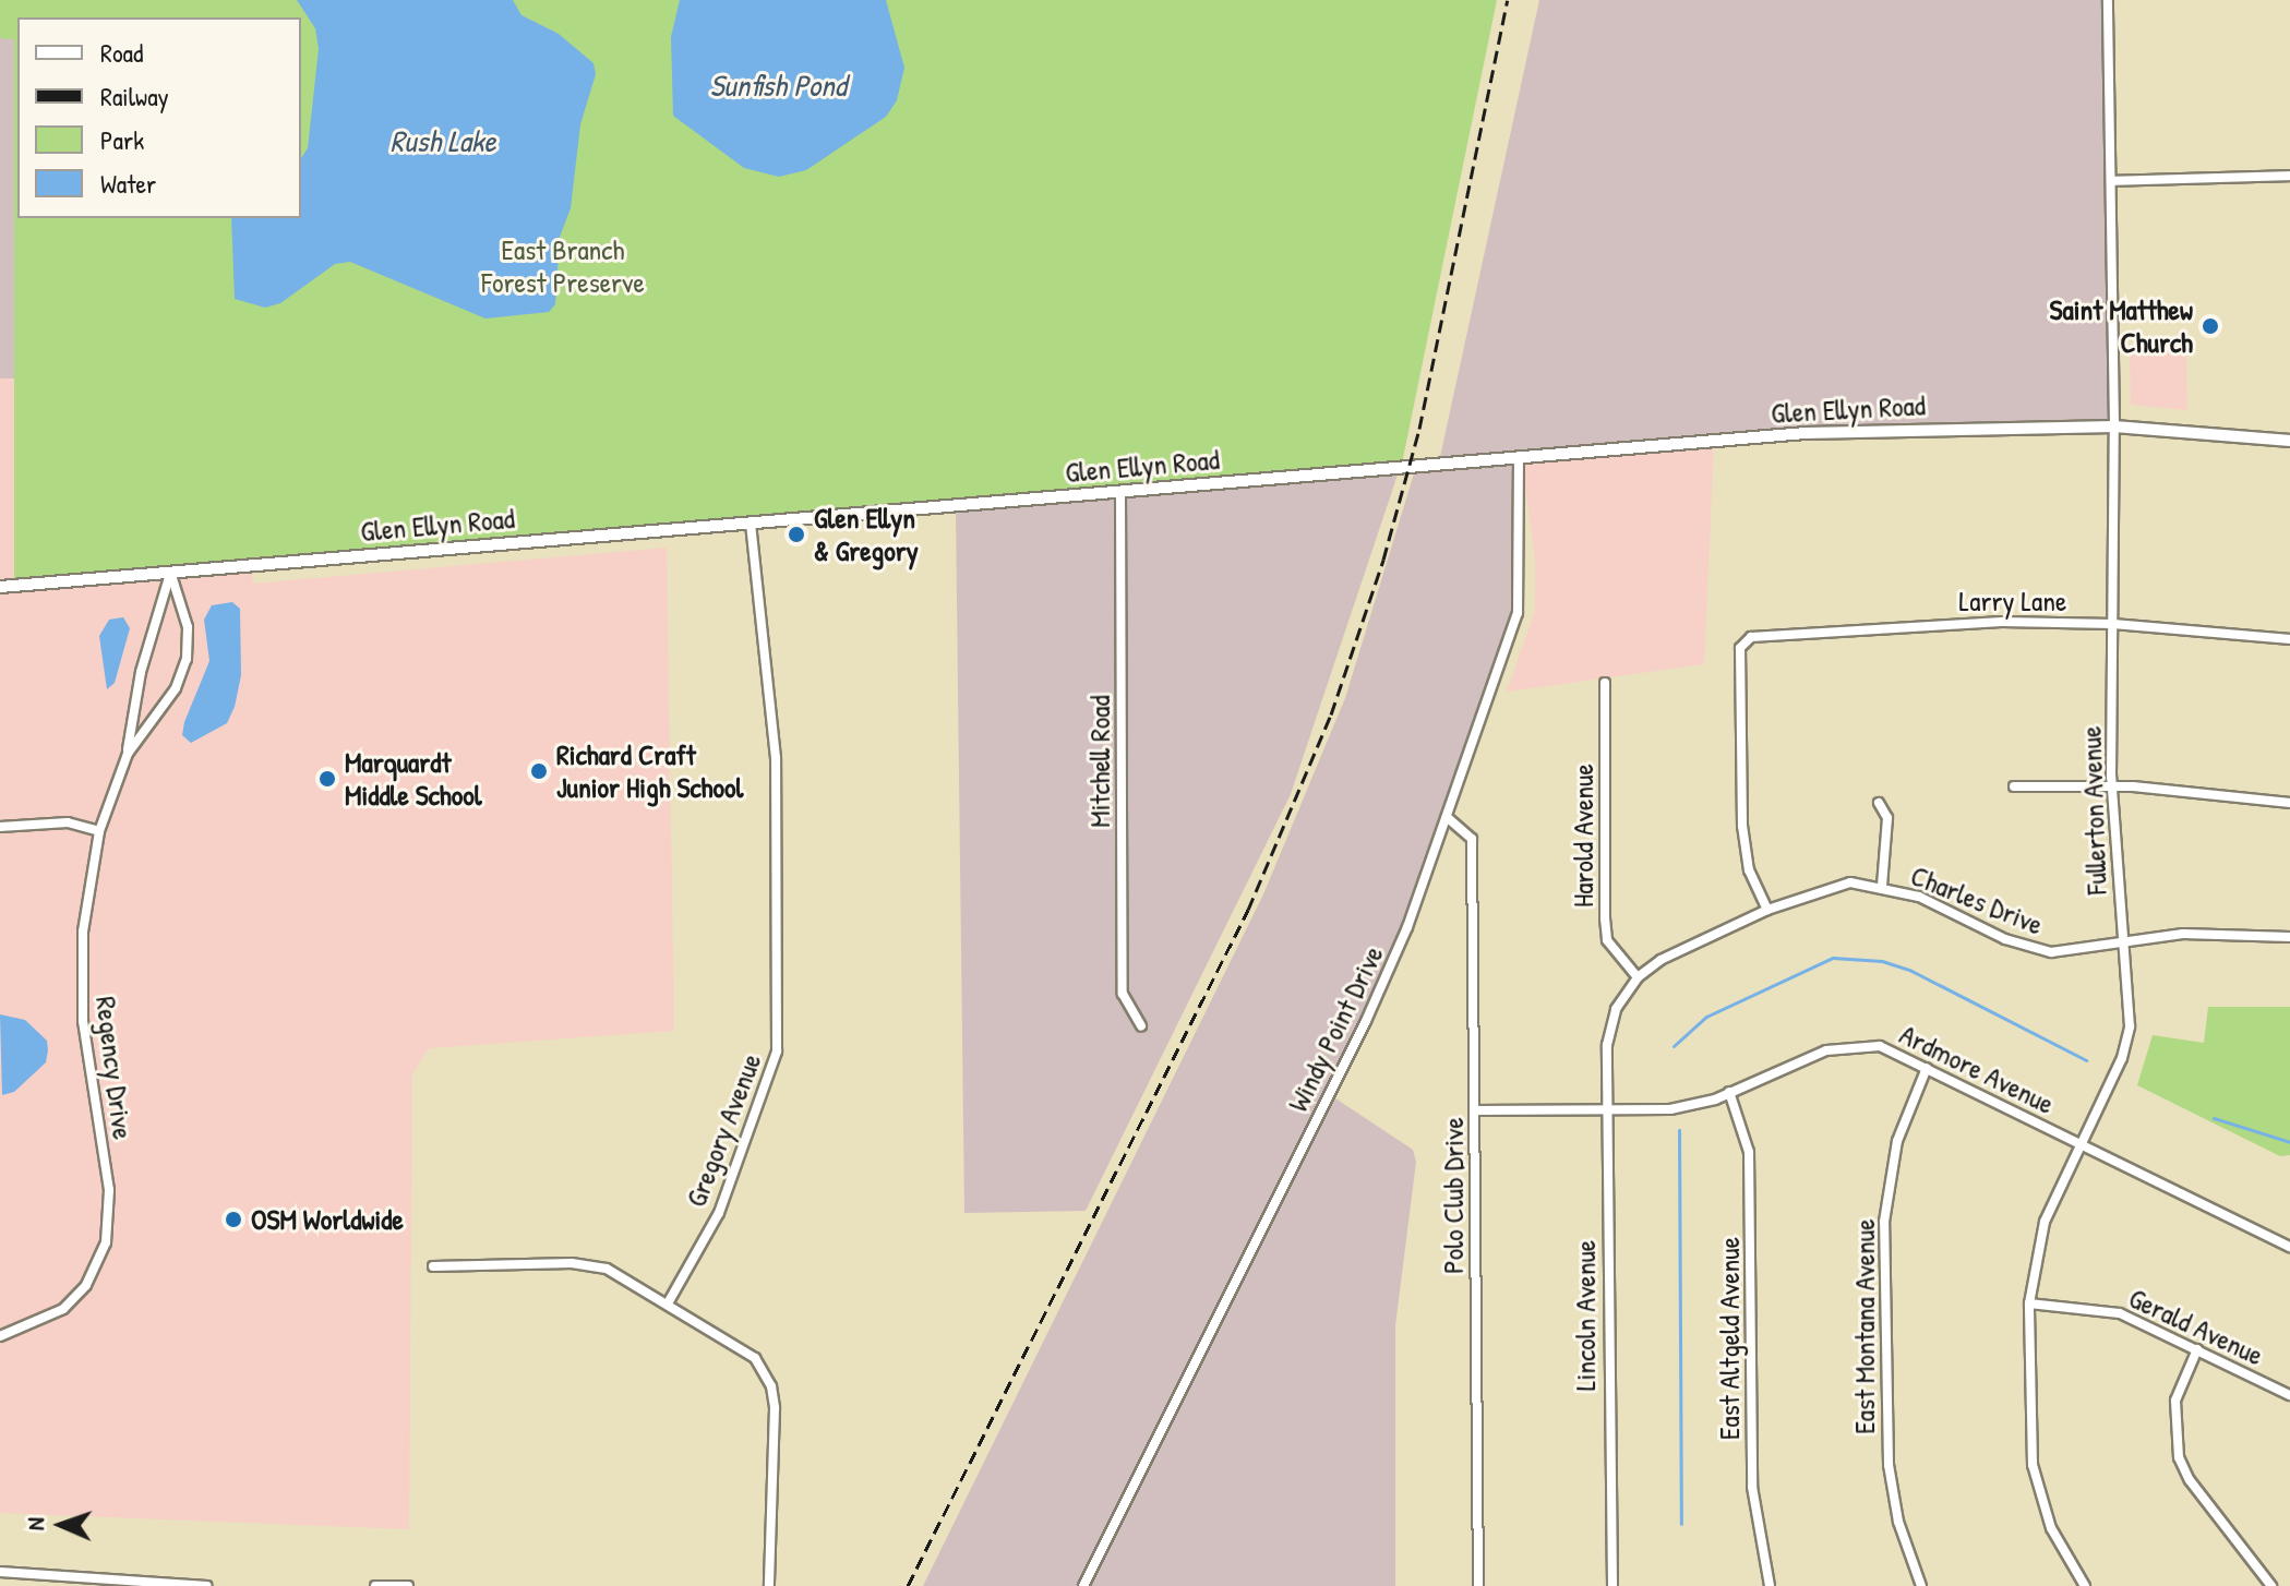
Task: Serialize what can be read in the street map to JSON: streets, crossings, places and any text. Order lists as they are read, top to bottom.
{
  "streets": {
    "street": [
      "Glen Ellyn Road",
      "Larry Lane",
      "Mitchell Road",
      "Fullerton Avenue",
      "Harold Avenue",
      "Charles Drive",
      "Windy Point Drive",
      "Regency Drive",
      "Ardmore Avenue",
      "Gregory Avenue",
      "Polo Club Drive",
      "Lincoln Avenue",
      "East Montana Avenue",
      "Gerald Avenue",
      "East Altgeld Avenue"
    ]
  },
  "crossings": [
    ["Glen Ellyn Road", "Mitchell Road"],
    ["Glen Ellyn Road", "Fullerton Avenue"],
    ["Glen Ellyn Road", "Windy Point Drive"],
    ["Glen Ellyn Road", "Regency Drive"],
    ["Glen Ellyn Road", "Gregory Avenue"],
    ["Larry Lane", "Fullerton Avenue"],
    ["Larry Lane", "Charles Drive"],
    ["Fullerton Avenue", "Charles Drive"],
    ["Fullerton Avenue", "Ardmore Avenue"],
    ["Fullerton Avenue", "Gerald Avenue"],
    ["Harold Avenue", "Charles Drive"],
    ["Charles Drive", "Lincoln Avenue"],
    ["Windy Point Drive", "Polo Club Drive"],
    ["Ardmore Avenue", "Polo Club Drive"],
    ["Ardmore Avenue", "Lincoln Avenue"],
    ["Ardmore Avenue", "East Montana Avenue"],
    ["Ardmore Avenue", "East Altgeld Avenue"]
  ],
  "water": ["Sunfish Pond", "Rush Lake"],
  "parks": ["East Branch Forest Preserve"],
  "places": [
    "Saint Matthew Church",
    "Glen Ellyn & Gregory",
    "Richard Craft Junior High School",
    "Marquardt Middle School",
    "OSM Worldwide"
  ],
  "legend": [
    "Road",
    "Railway",
    "Park",
    "Water"
  ],
  "north": "left"
}
